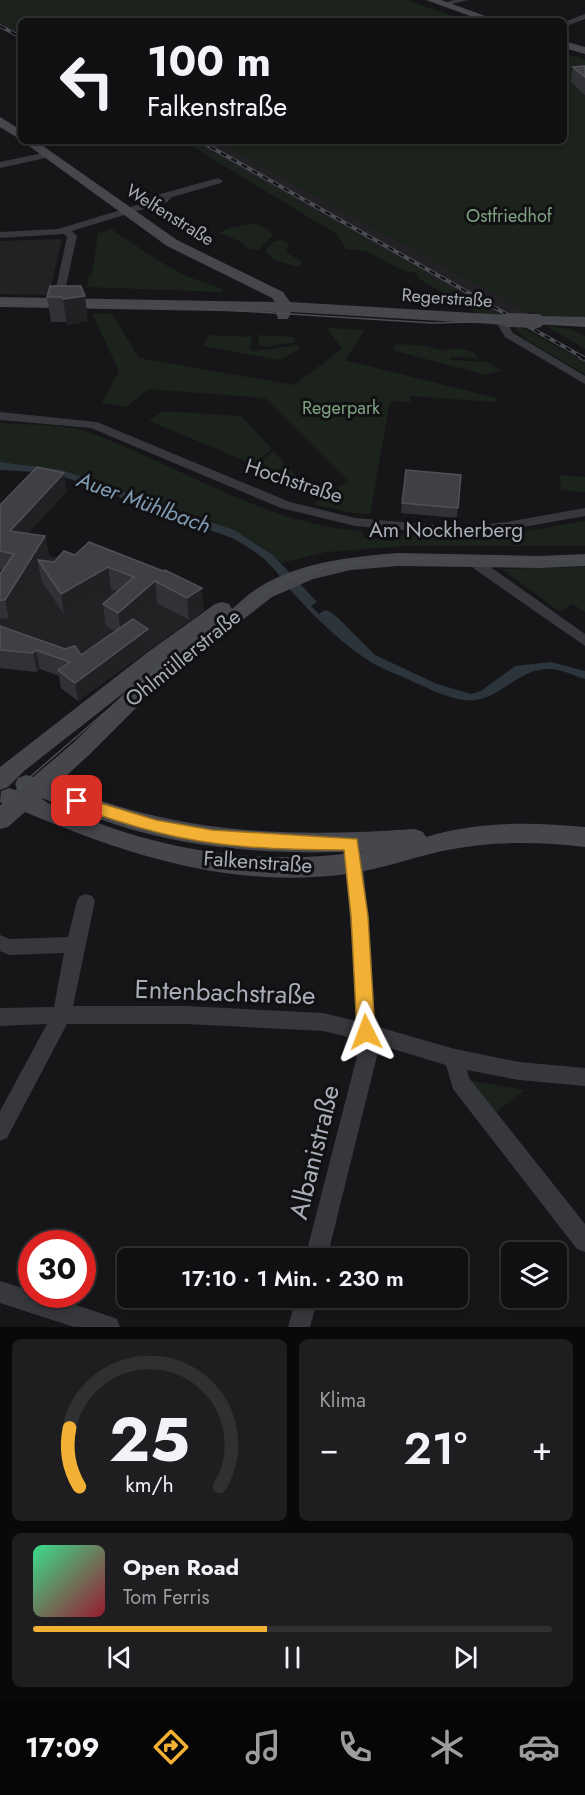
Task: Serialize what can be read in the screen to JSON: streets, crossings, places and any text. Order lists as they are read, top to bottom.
{
  "streets": {
    "main road": [
      "Welfenstraße",
      "Regerstraße",
      "Am Nockherberg",
      "Ohlmüllerstraße",
      "Falkenstraße"
    ],
    "street": ["Hochstraße", "Entenbachstraße", "Albanistraße"]
  },
  "crossings": [
    ["Welfenstraße", "Regerstraße"],
    ["Am Nockherberg", "Ohlmüllerstraße"],
    ["Ohlmüllerstraße", "Falkenstraße"],
    ["Falkenstraße", "Albanistraße"],
    ["Entenbachstraße", "Albanistraße"]
  ],
  "water": ["Auer Mühlbach"],
  "parks": ["Ostfriedhof", "Regerpark"],
  "page": {
    "turn": ["100 m", "Falkenstraße"],
    "limit": "30",
    "trip": "17:10 · 1 Min. · 230 m",
    "tile": "Klima",
    "heat": ["−", "21°", "+"],
    "song": ["Open Road", "Tom Ferris"],
    "tabs": "17:09",
    "gauge": ["25", "km/h"]
  }
}
